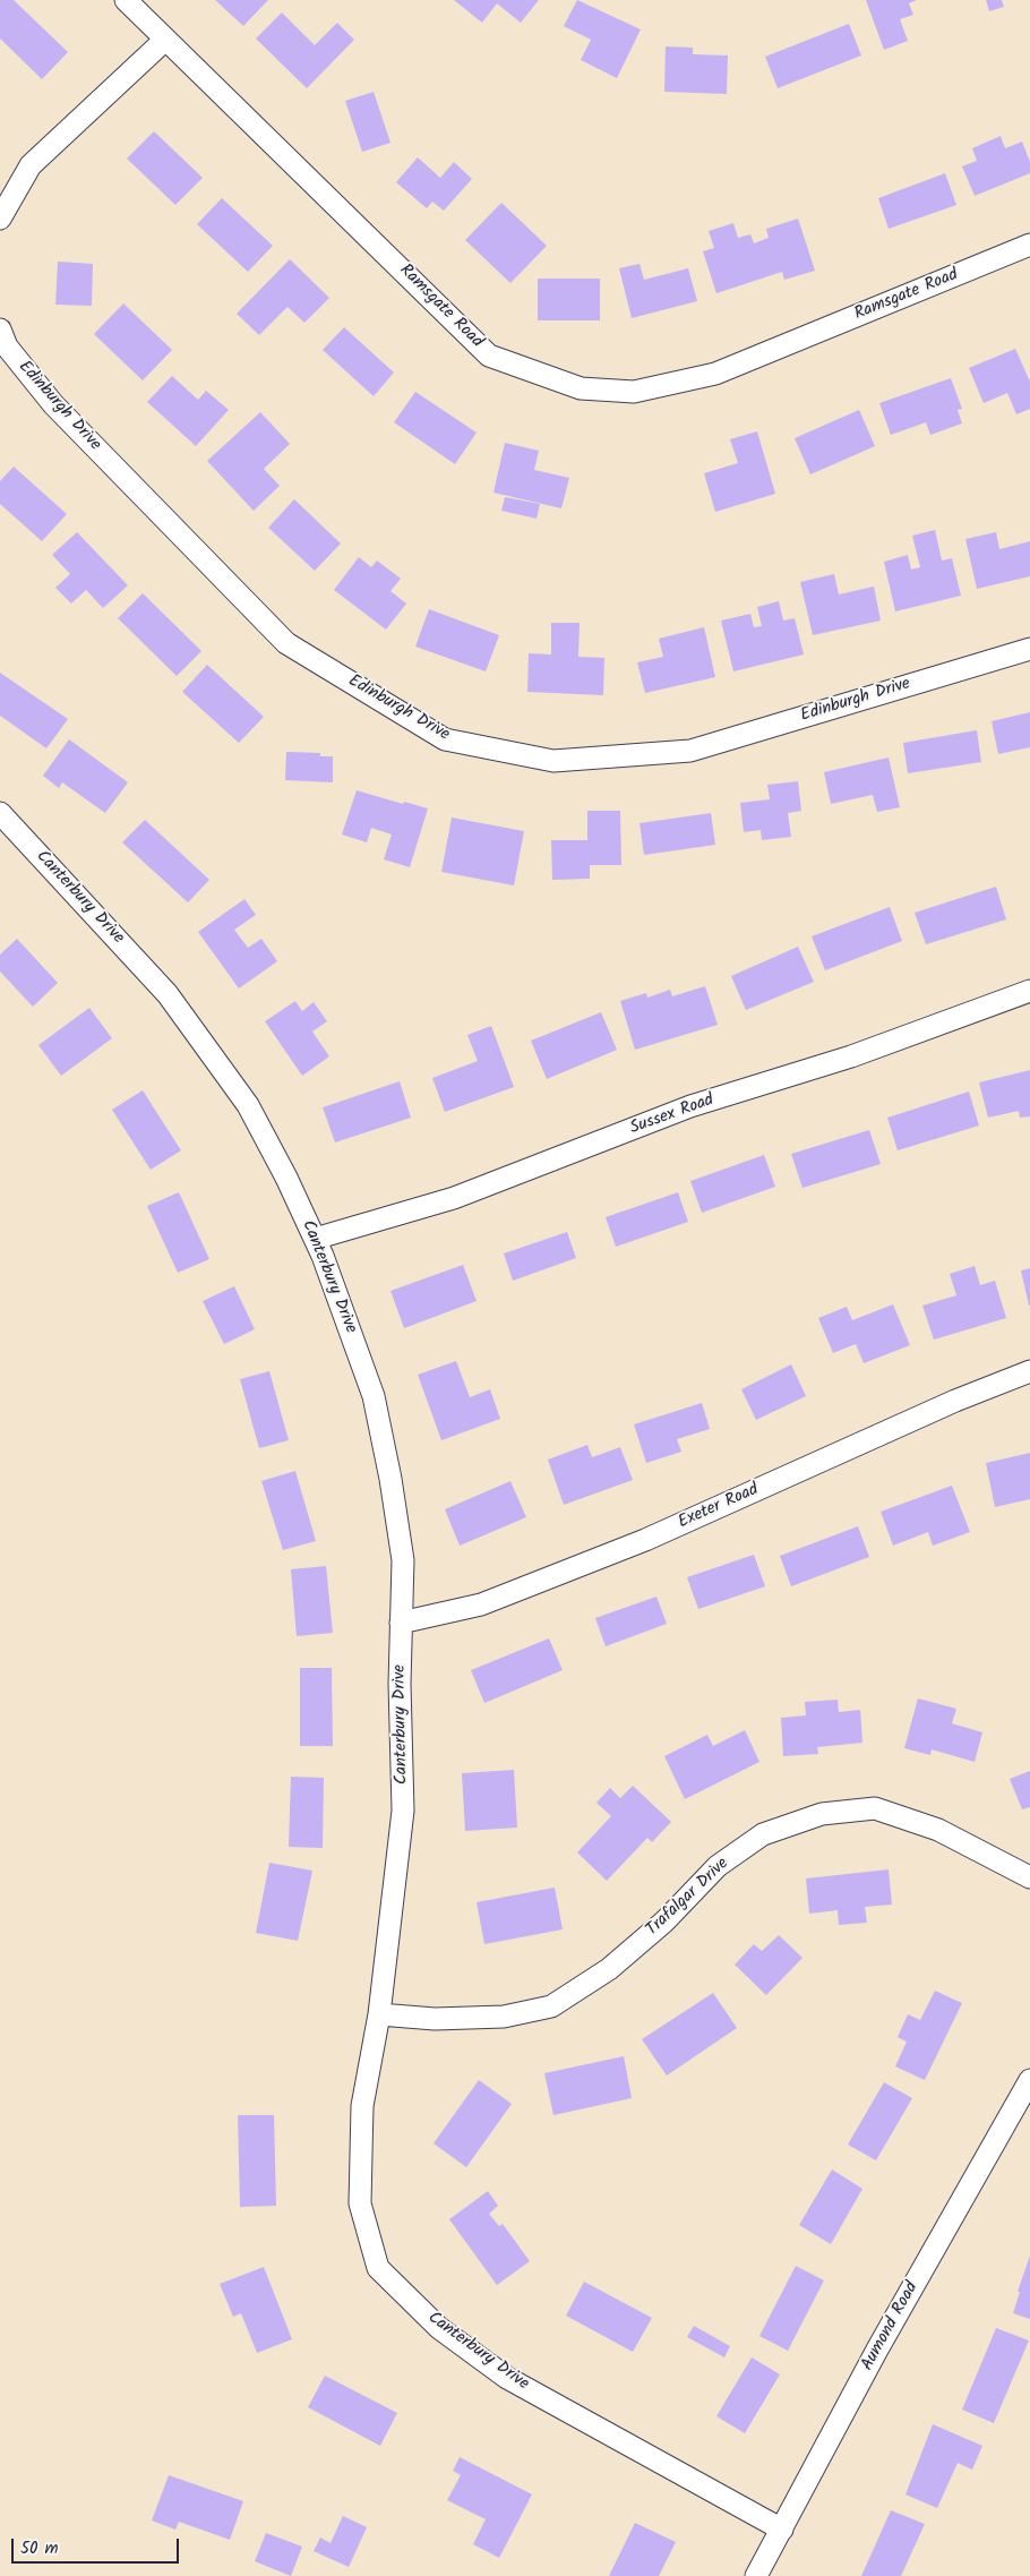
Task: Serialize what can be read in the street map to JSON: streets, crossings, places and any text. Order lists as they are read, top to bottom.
{
  "streets": {
    "street": [
      "Ramsgate Road",
      "Edinburgh Drive",
      "Canterbury Drive",
      "Sussex Road",
      "Exeter Road",
      "Trafalgar Drive",
      "Aumond Road"
    ]
  },
  "crossings": [
    ["Canterbury Drive", "Sussex Road"],
    ["Canterbury Drive", "Exeter Road"],
    ["Canterbury Drive", "Trafalgar Drive"],
    ["Canterbury Drive", "Aumond Road"]
  ],
  "scale_bar": "50 m"
}
